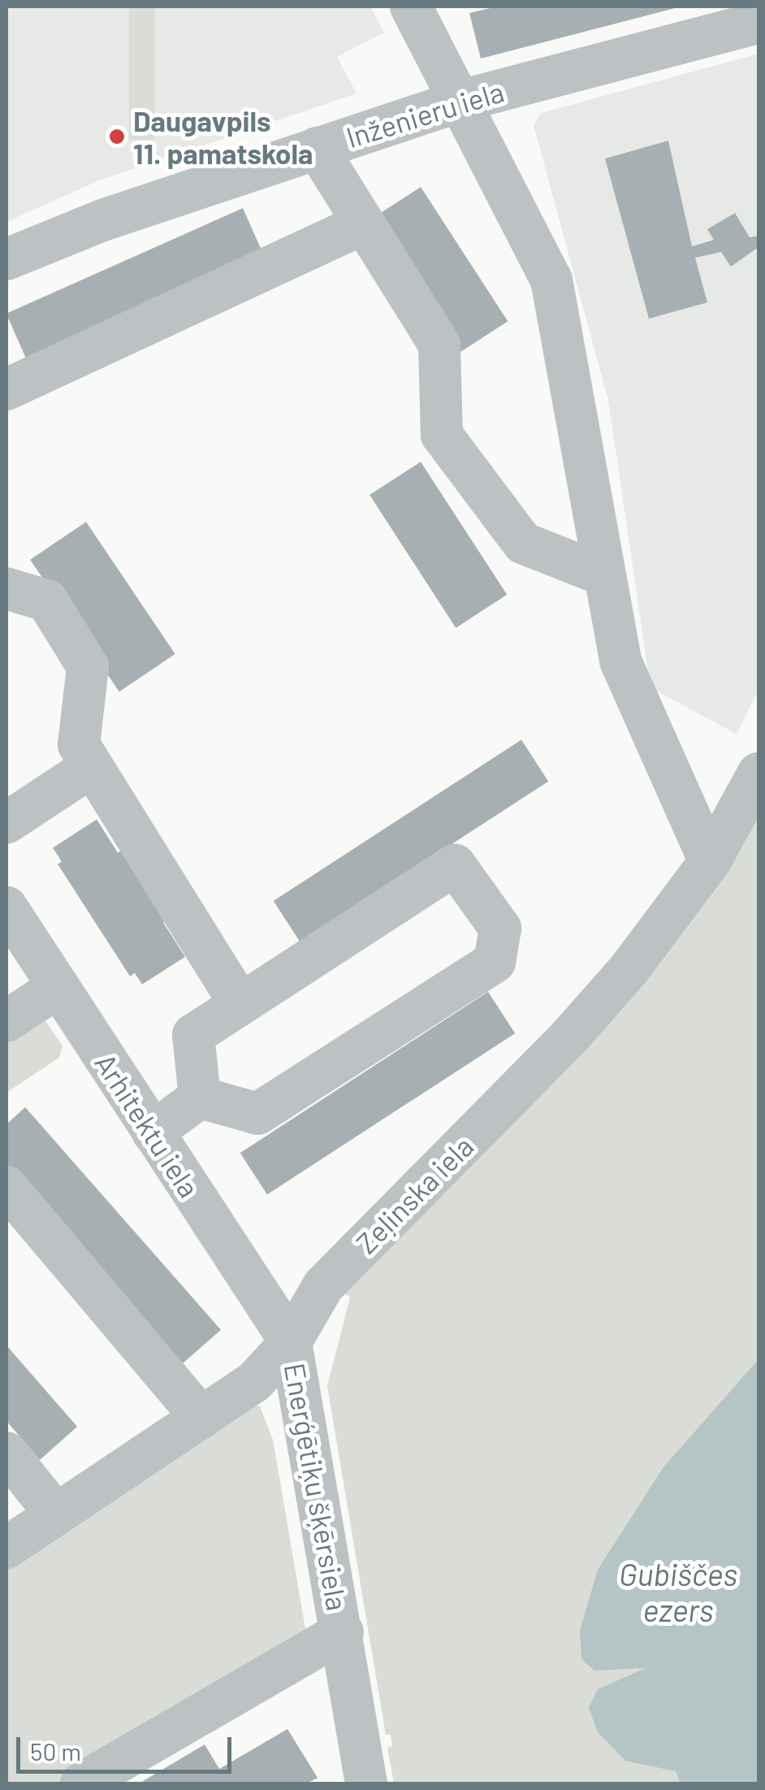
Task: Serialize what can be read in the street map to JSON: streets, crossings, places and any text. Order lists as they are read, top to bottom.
{
  "streets": {
    "street": [
      "Inženieru iela",
      "Arhitektu iela",
      "Zeļinska iela",
      "Enerģētiķu šķērsiela"
    ]
  },
  "crossings": [
    ["Arhitektu iela", "Zeļinska iela"],
    ["Arhitektu iela", "Enerģētiķu šķērsiela"],
    ["Zeļinska iela", "Enerģētiķu šķērsiela"]
  ],
  "water": ["Gubiščes ezers"],
  "places": ["Daugavpils 11. pamatskola"],
  "scale_bar": "50 m"
}
